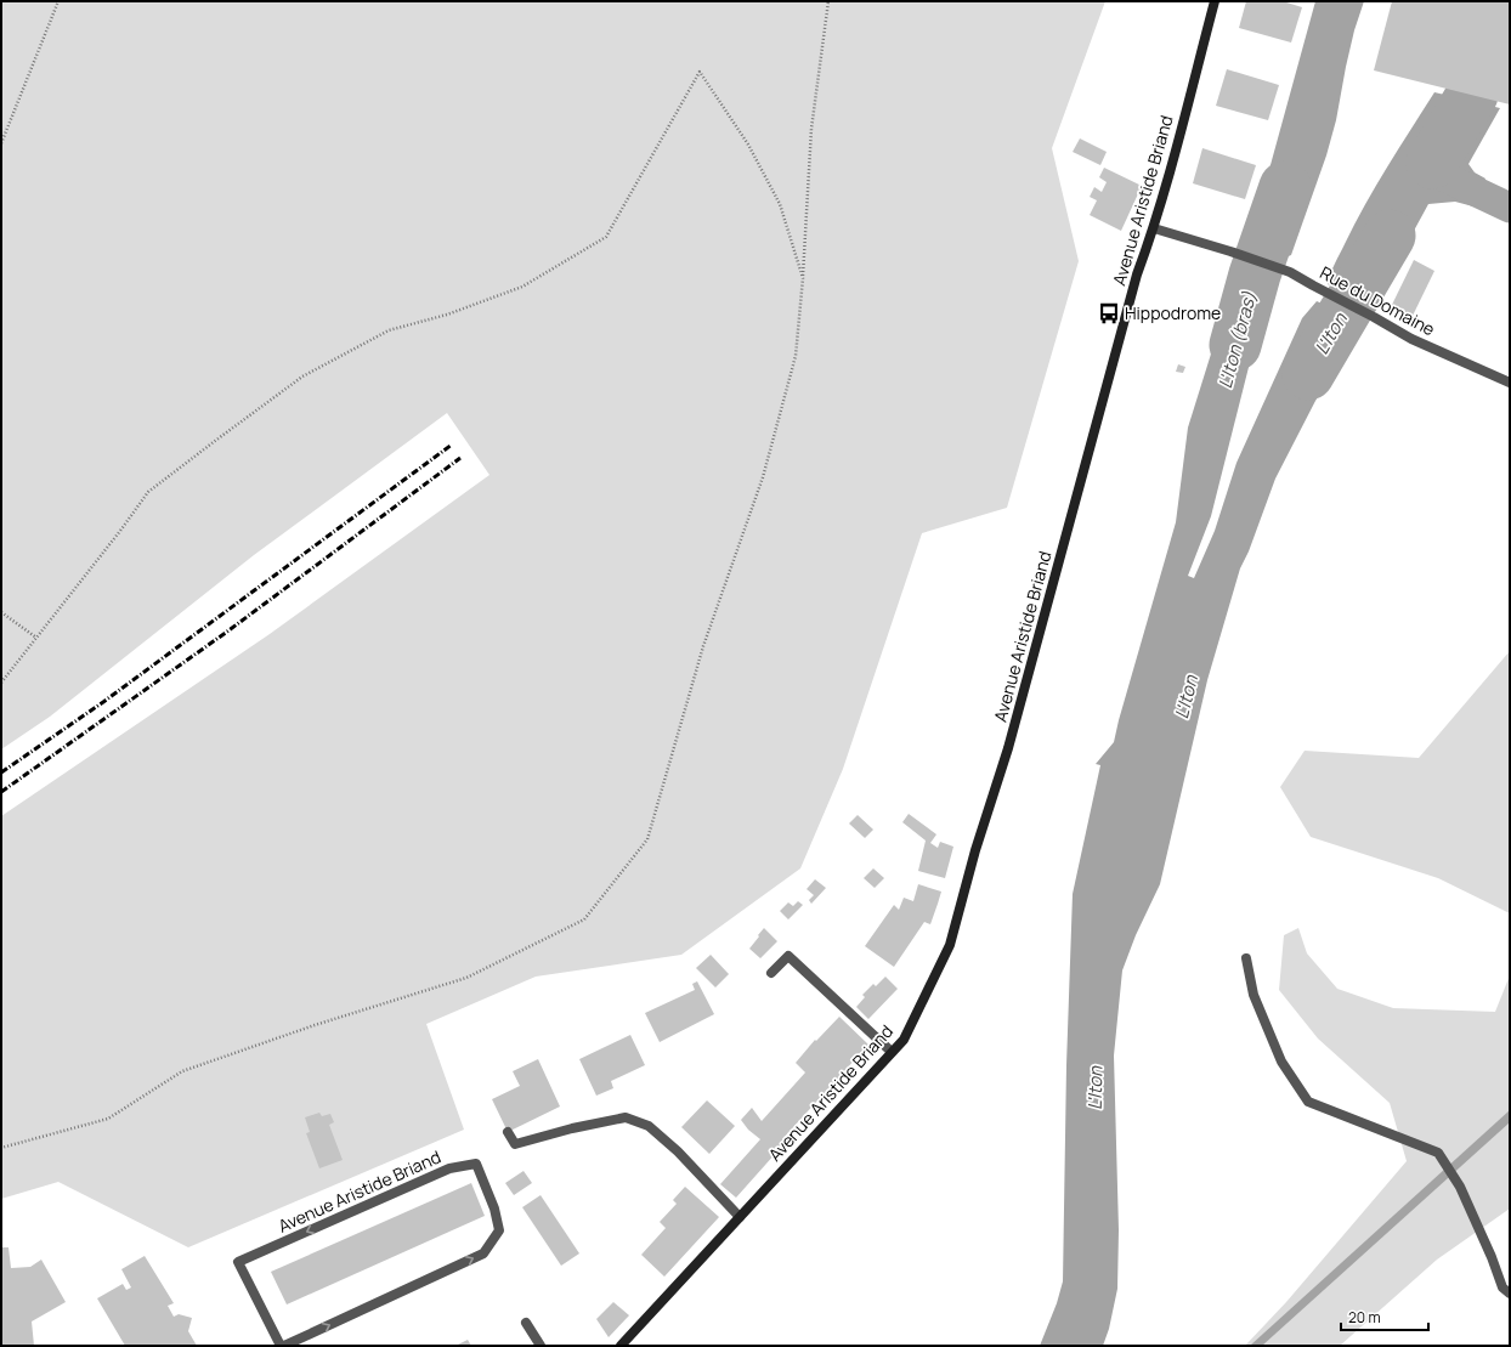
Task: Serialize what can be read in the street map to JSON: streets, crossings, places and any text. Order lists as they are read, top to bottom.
{
  "streets": {
    "main road": ["Avenue Aristide Briand"],
    "street": ["Rue du Domaine"]
  },
  "crossings": [
    ["Avenue Aristide Briand", "Rue du Domaine"]
  ],
  "water": ["L'Iton", "L'Iton (bras)"],
  "places": {
    "bus stop": ["Hippodrome"]
  },
  "scale_bar": "20 m"
}
